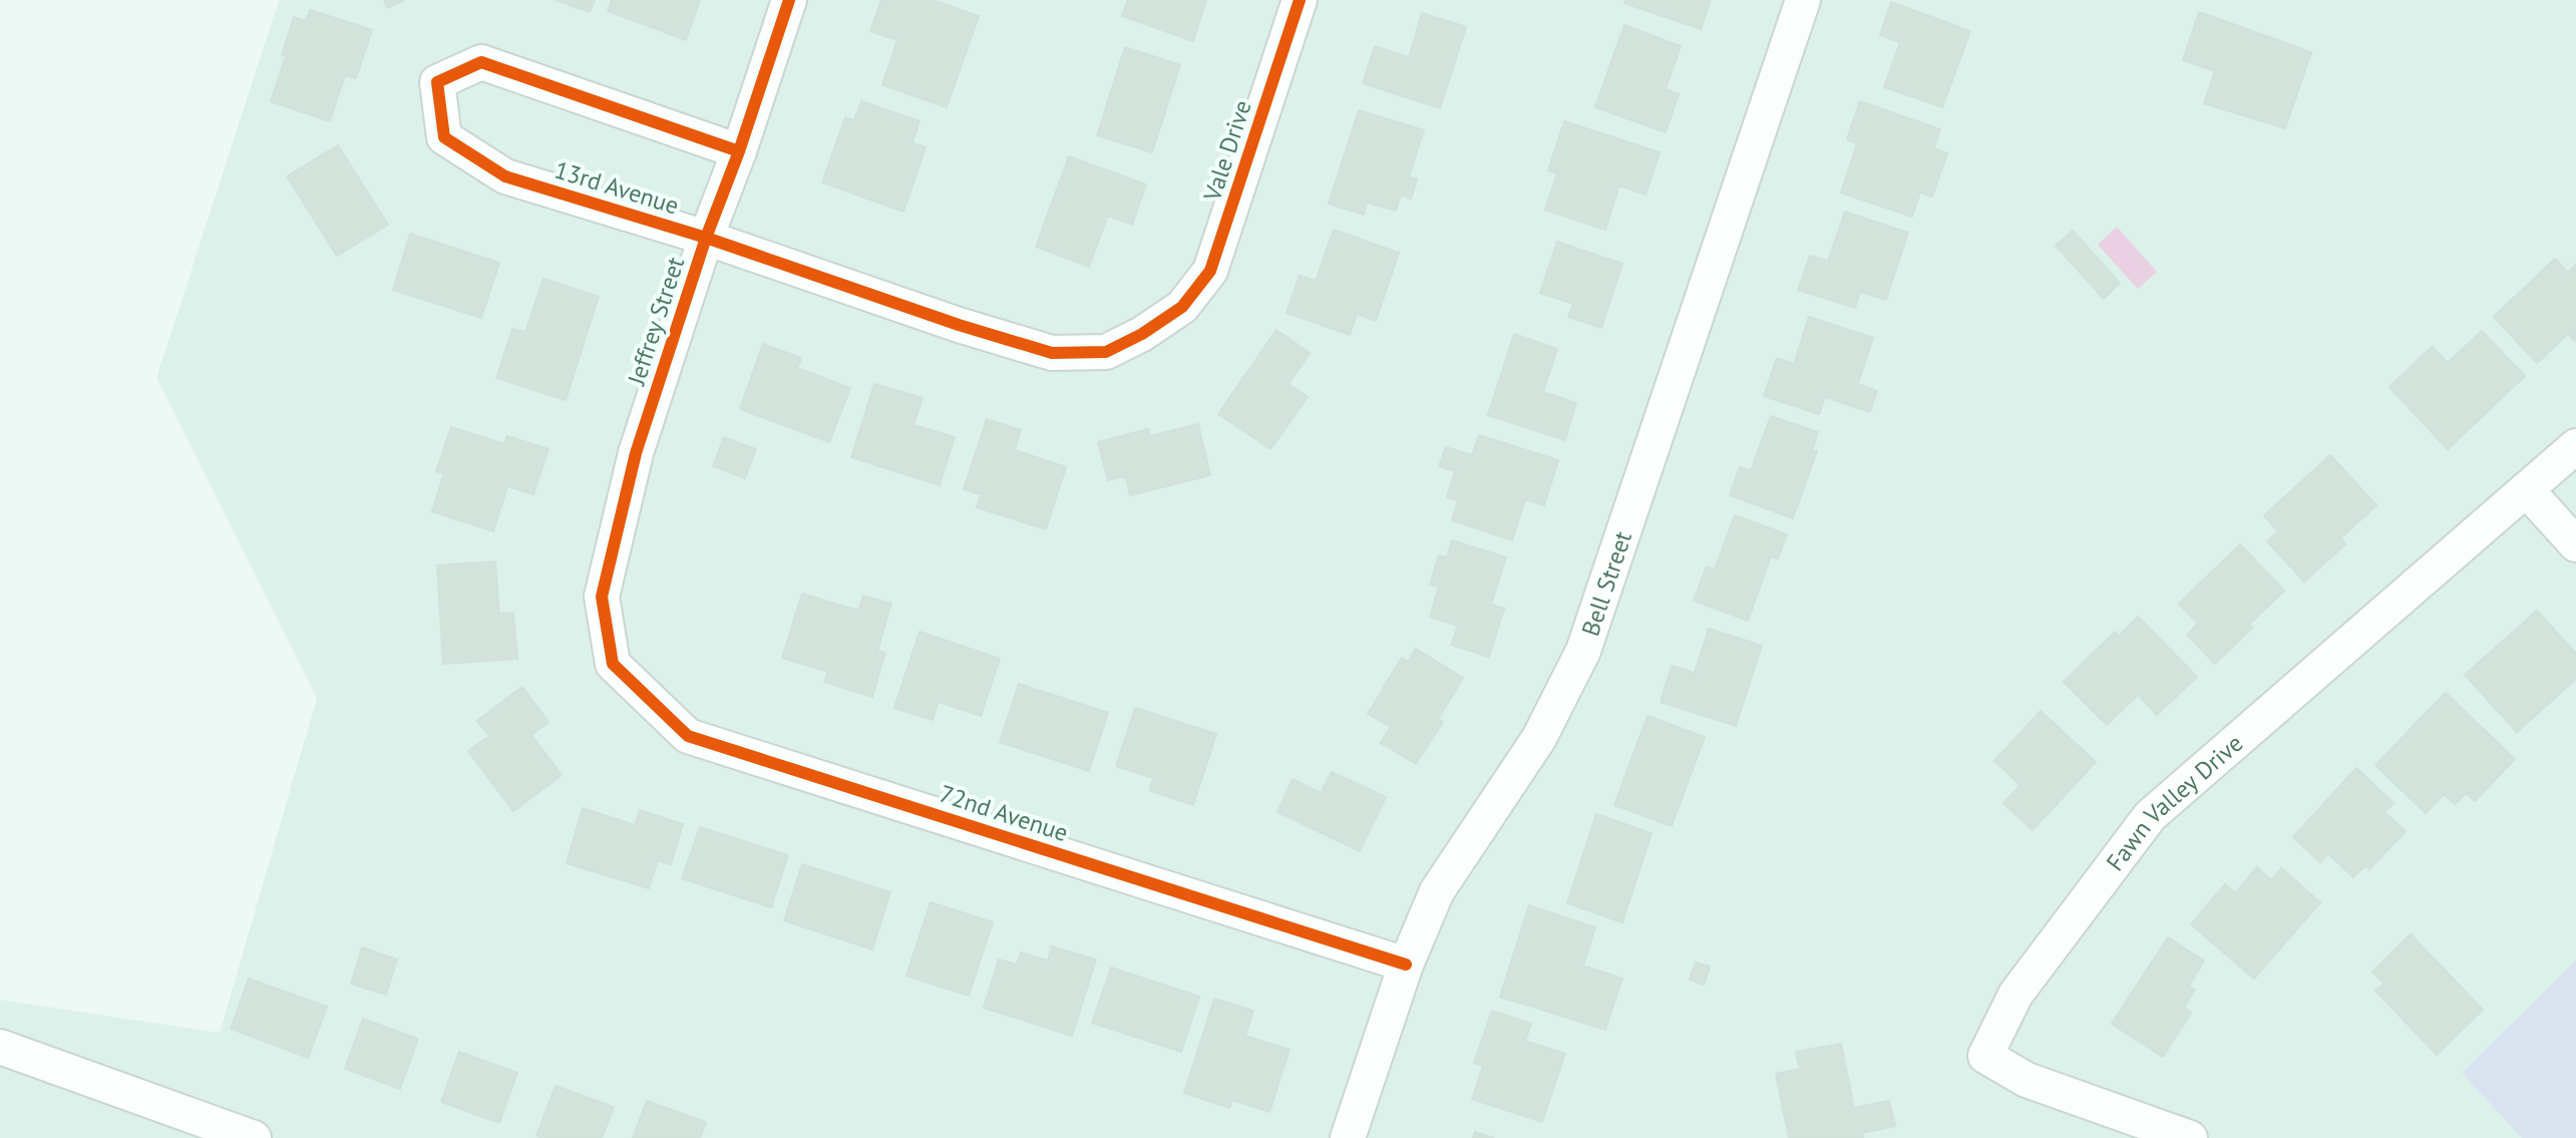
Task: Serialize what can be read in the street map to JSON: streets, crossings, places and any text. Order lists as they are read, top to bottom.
{
  "streets": {
    "street": [
      "Vale Drive",
      "13rd Avenue",
      "Jeffrey Street",
      "Bell Street",
      "Fawn Valley Drive",
      "72nd Avenue"
    ]
  },
  "crossings": [
    ["Vale Drive", "13rd Avenue"],
    ["13rd Avenue", "Jeffrey Street"],
    ["Jeffrey Street", "72nd Avenue"],
    ["Bell Street", "72nd Avenue"]
  ]
}
